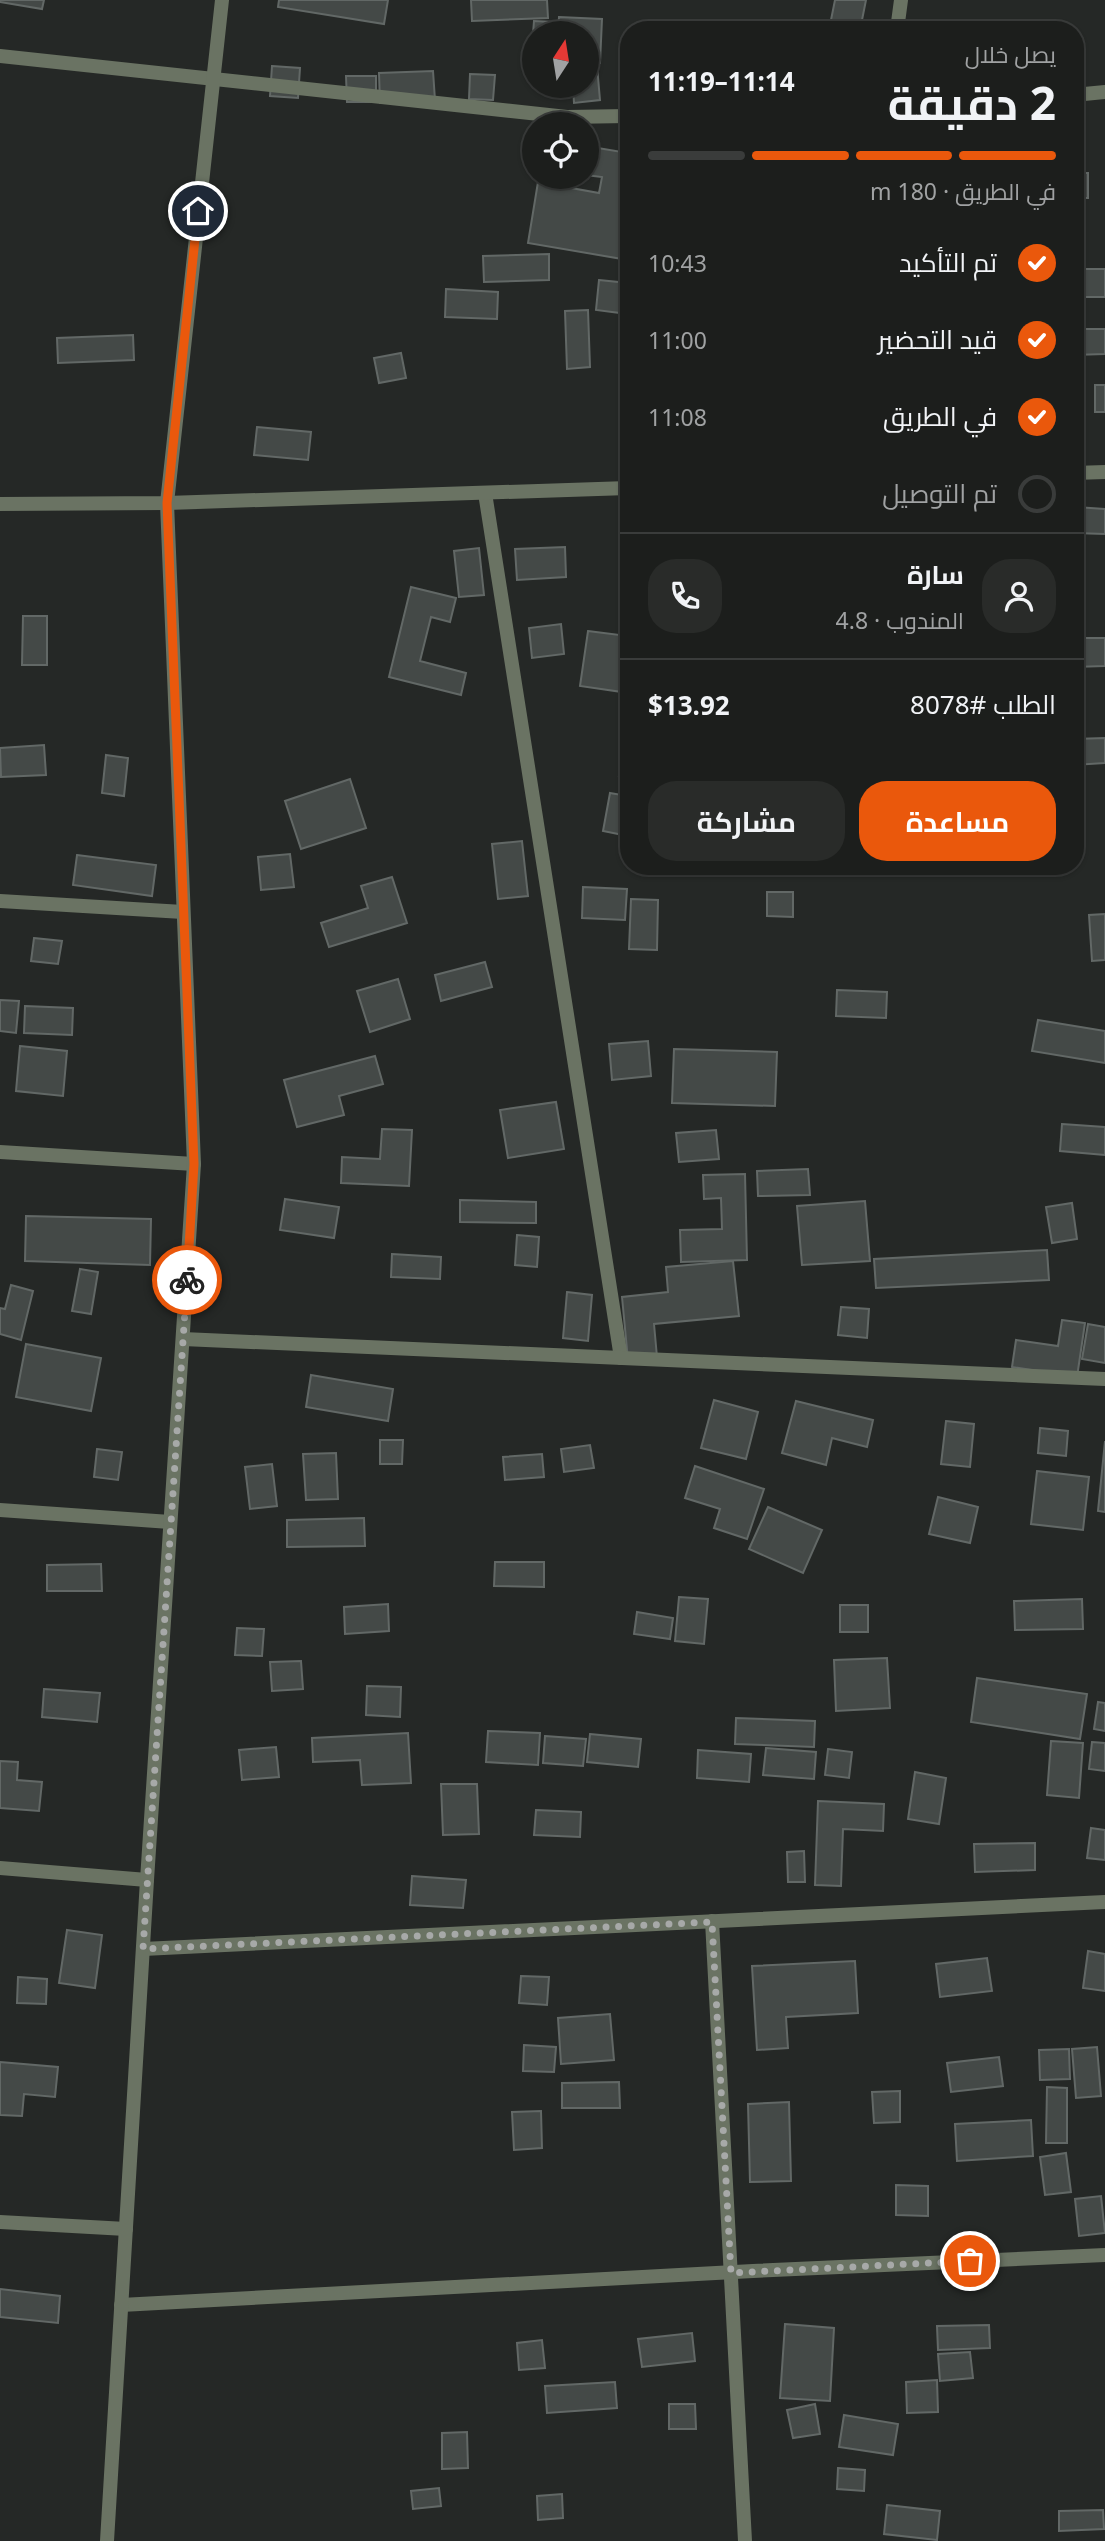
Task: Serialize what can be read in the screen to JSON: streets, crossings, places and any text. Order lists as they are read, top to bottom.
{
  "north": "top",
  "page": {
    "heading": ["2 دقيقة", "يصل خلال", "11:14–11:19"],
    "panel": [
      "سارة",
      "المندوب · 4.8",
      "الطلب #8078",
      "$13.92"
    ],
    "bar": "في الطريق · 180 m",
    "list": [
      ["تم التأكيد", "10:43"],
      ["قيد التحضير", "11:00"],
      ["في الطريق", "11:08"],
      "تم التوصيل"
    ],
    "buttons": ["مساعدة", "مشاركة"]
  }
}
